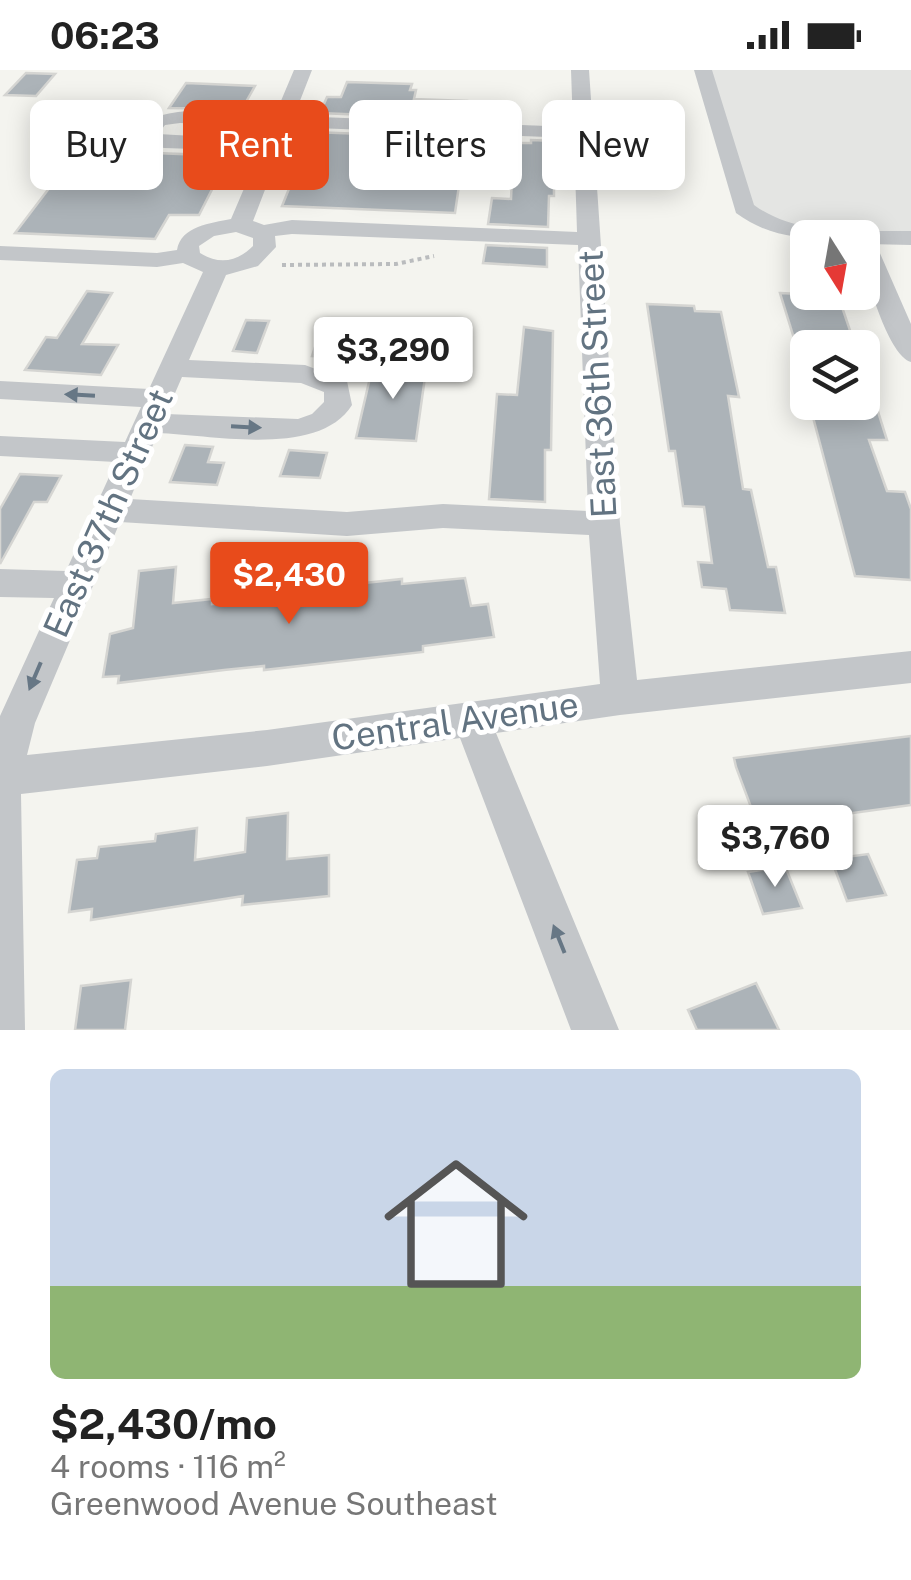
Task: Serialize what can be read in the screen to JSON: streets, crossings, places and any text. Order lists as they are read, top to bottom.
{
  "streets": {
    "street": ["East 36th Street", "East 37th Street", "Central Avenue"]
  },
  "crossings": [
    ["East 36th Street", "Central Avenue"],
    ["East 37th Street", "Central Avenue"]
  ],
  "north": "bottom",
  "page": {
    "status": "06:23",
    "chip": [
      "Buy",
      "Rent",
      "Filters",
      "New"
    ],
    "price": ["$3,290", "$2,430", "$3,760"],
    "list": [
      {
        "name": "$2,430/mo",
        "note": "4 rooms · 116 m² · Greenwood Avenue Southeast"
      }
    ]
  }
}
